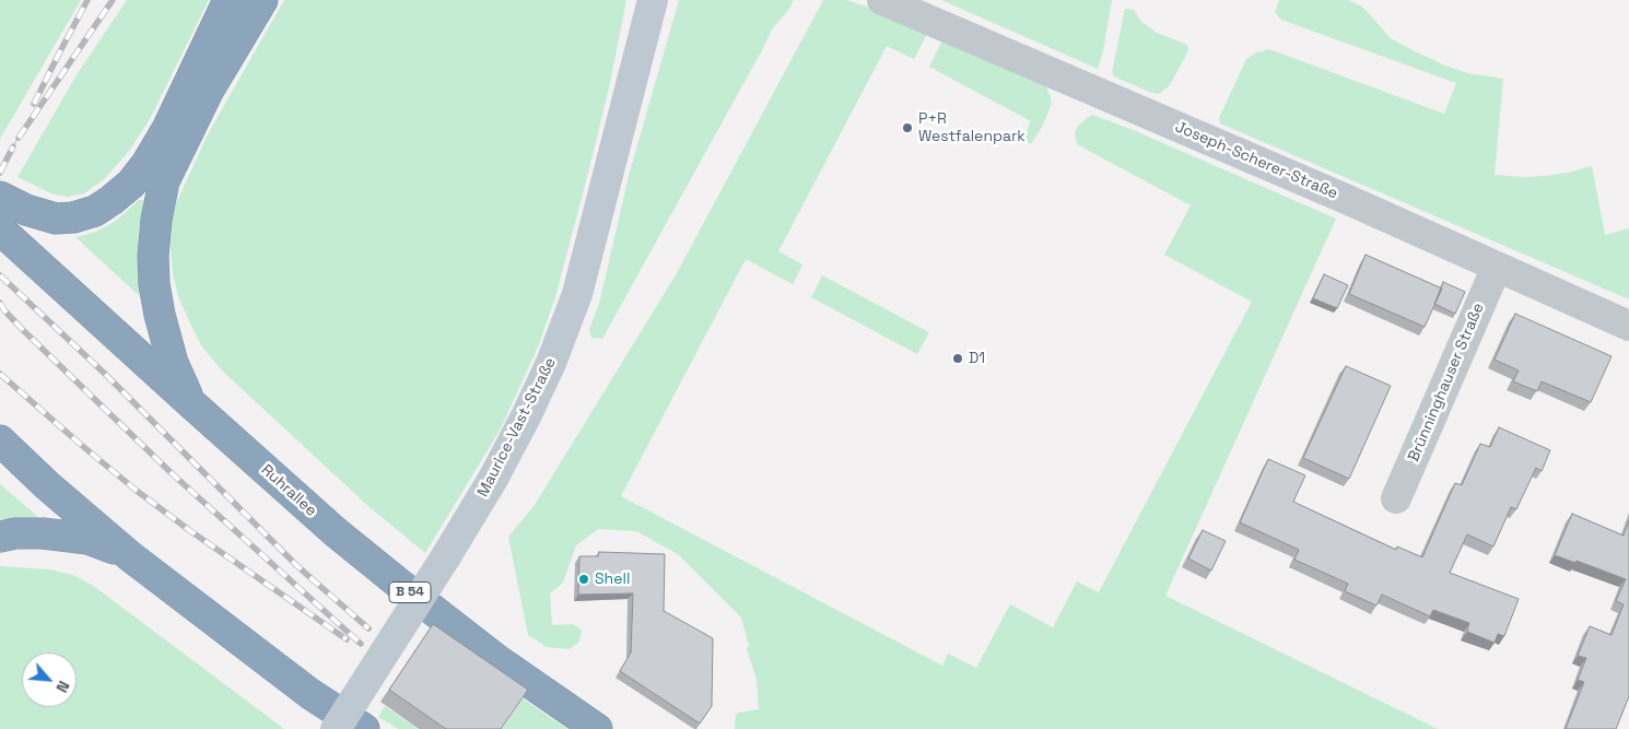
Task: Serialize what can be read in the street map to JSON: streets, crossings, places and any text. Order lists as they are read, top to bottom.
{
  "streets": {
    "highway": ["Ruhrallee", "B 54"],
    "main road": ["Maurice-Vast-Straße"],
    "street": ["Joseph-Scherer-Straße", "Brünninghauser Straße"]
  },
  "crossings": [
    ["Joseph-Scherer-Straße", "Brünninghauser Straße"]
  ],
  "places": ["P+R Westfalenpark", "D1", "Shell"],
  "north": "bottom right"
}
